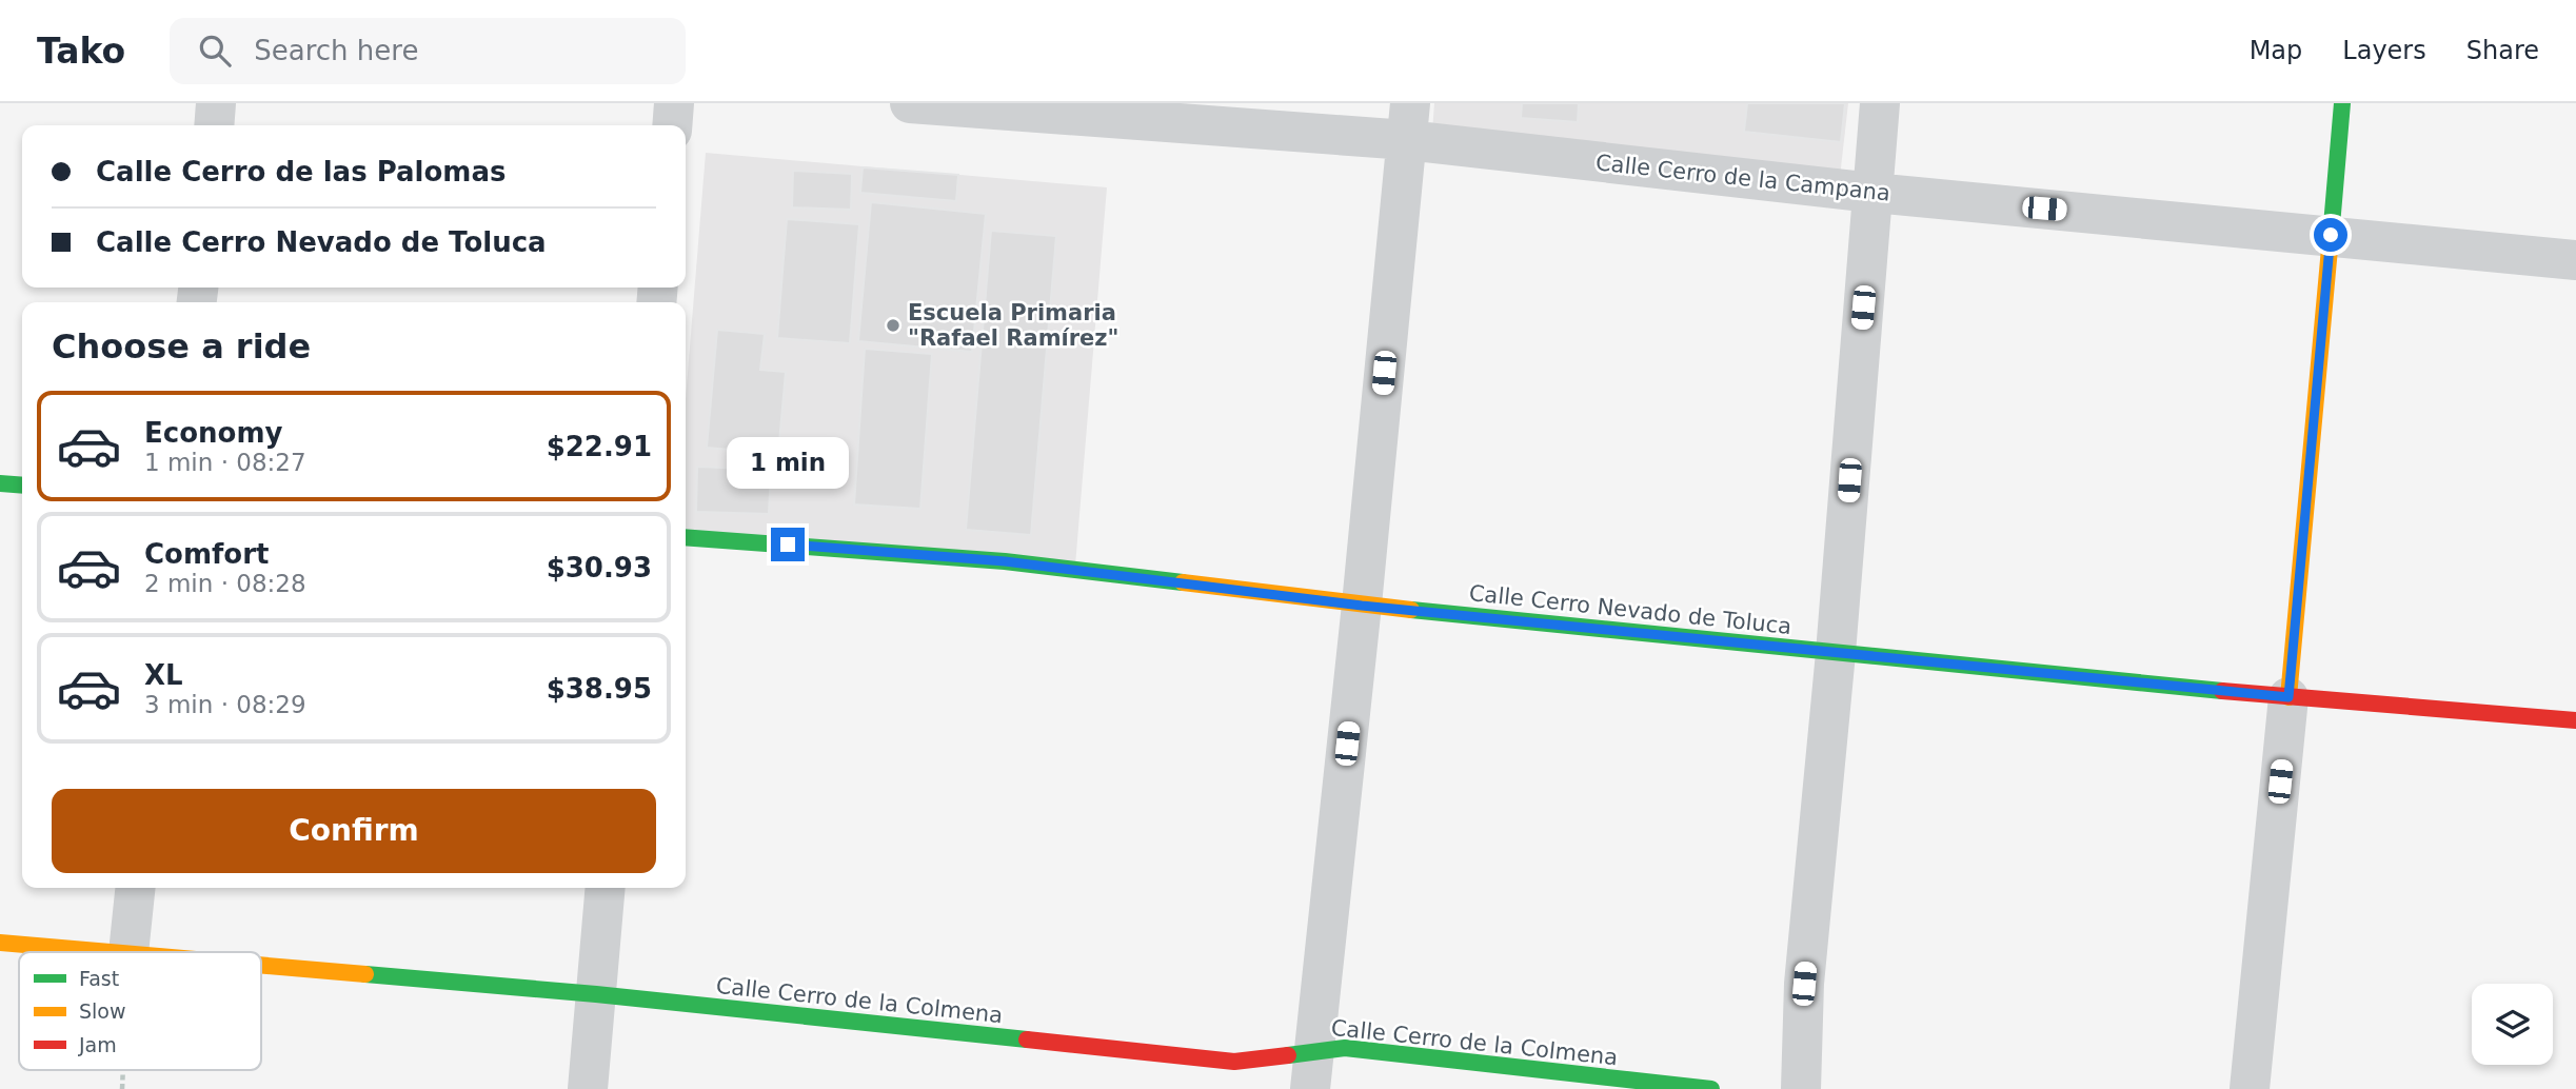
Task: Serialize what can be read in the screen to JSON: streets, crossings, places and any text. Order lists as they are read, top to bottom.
{
  "streets": {
    "street": ["Calle Cerro de la Campana", "Calle Cerro Nevado de Toluca", "Calle Cerro de la Colmena"]
  },
  "places": ["Escuela Primaria \"Rafael Ramírez\""],
  "legend": ["Fast", "Slow", "Jam"],
  "page": {
    "header": "Tako",
    "search": "Search here",
    "nav": ["Map", "Layers", "Share"],
    "banner": ["Calle Cerro de las Palomas", "Calle Cerro Nevado de Toluca"],
    "heading": "Choose a ride",
    "list": [
      {
        "name": "Economy",
        "note": "1 min · 08:27",
        "value": "$22.91"
      },
      {
        "name": "Comfort",
        "note": "2 min · 08:28",
        "value": "$30.93"
      },
      {
        "name": "XL",
        "note": "3 min · 08:29",
        "value": "$38.95"
      }
    ],
    "bubble": "1 min",
    "buttons": "Confirm"
  }
}
